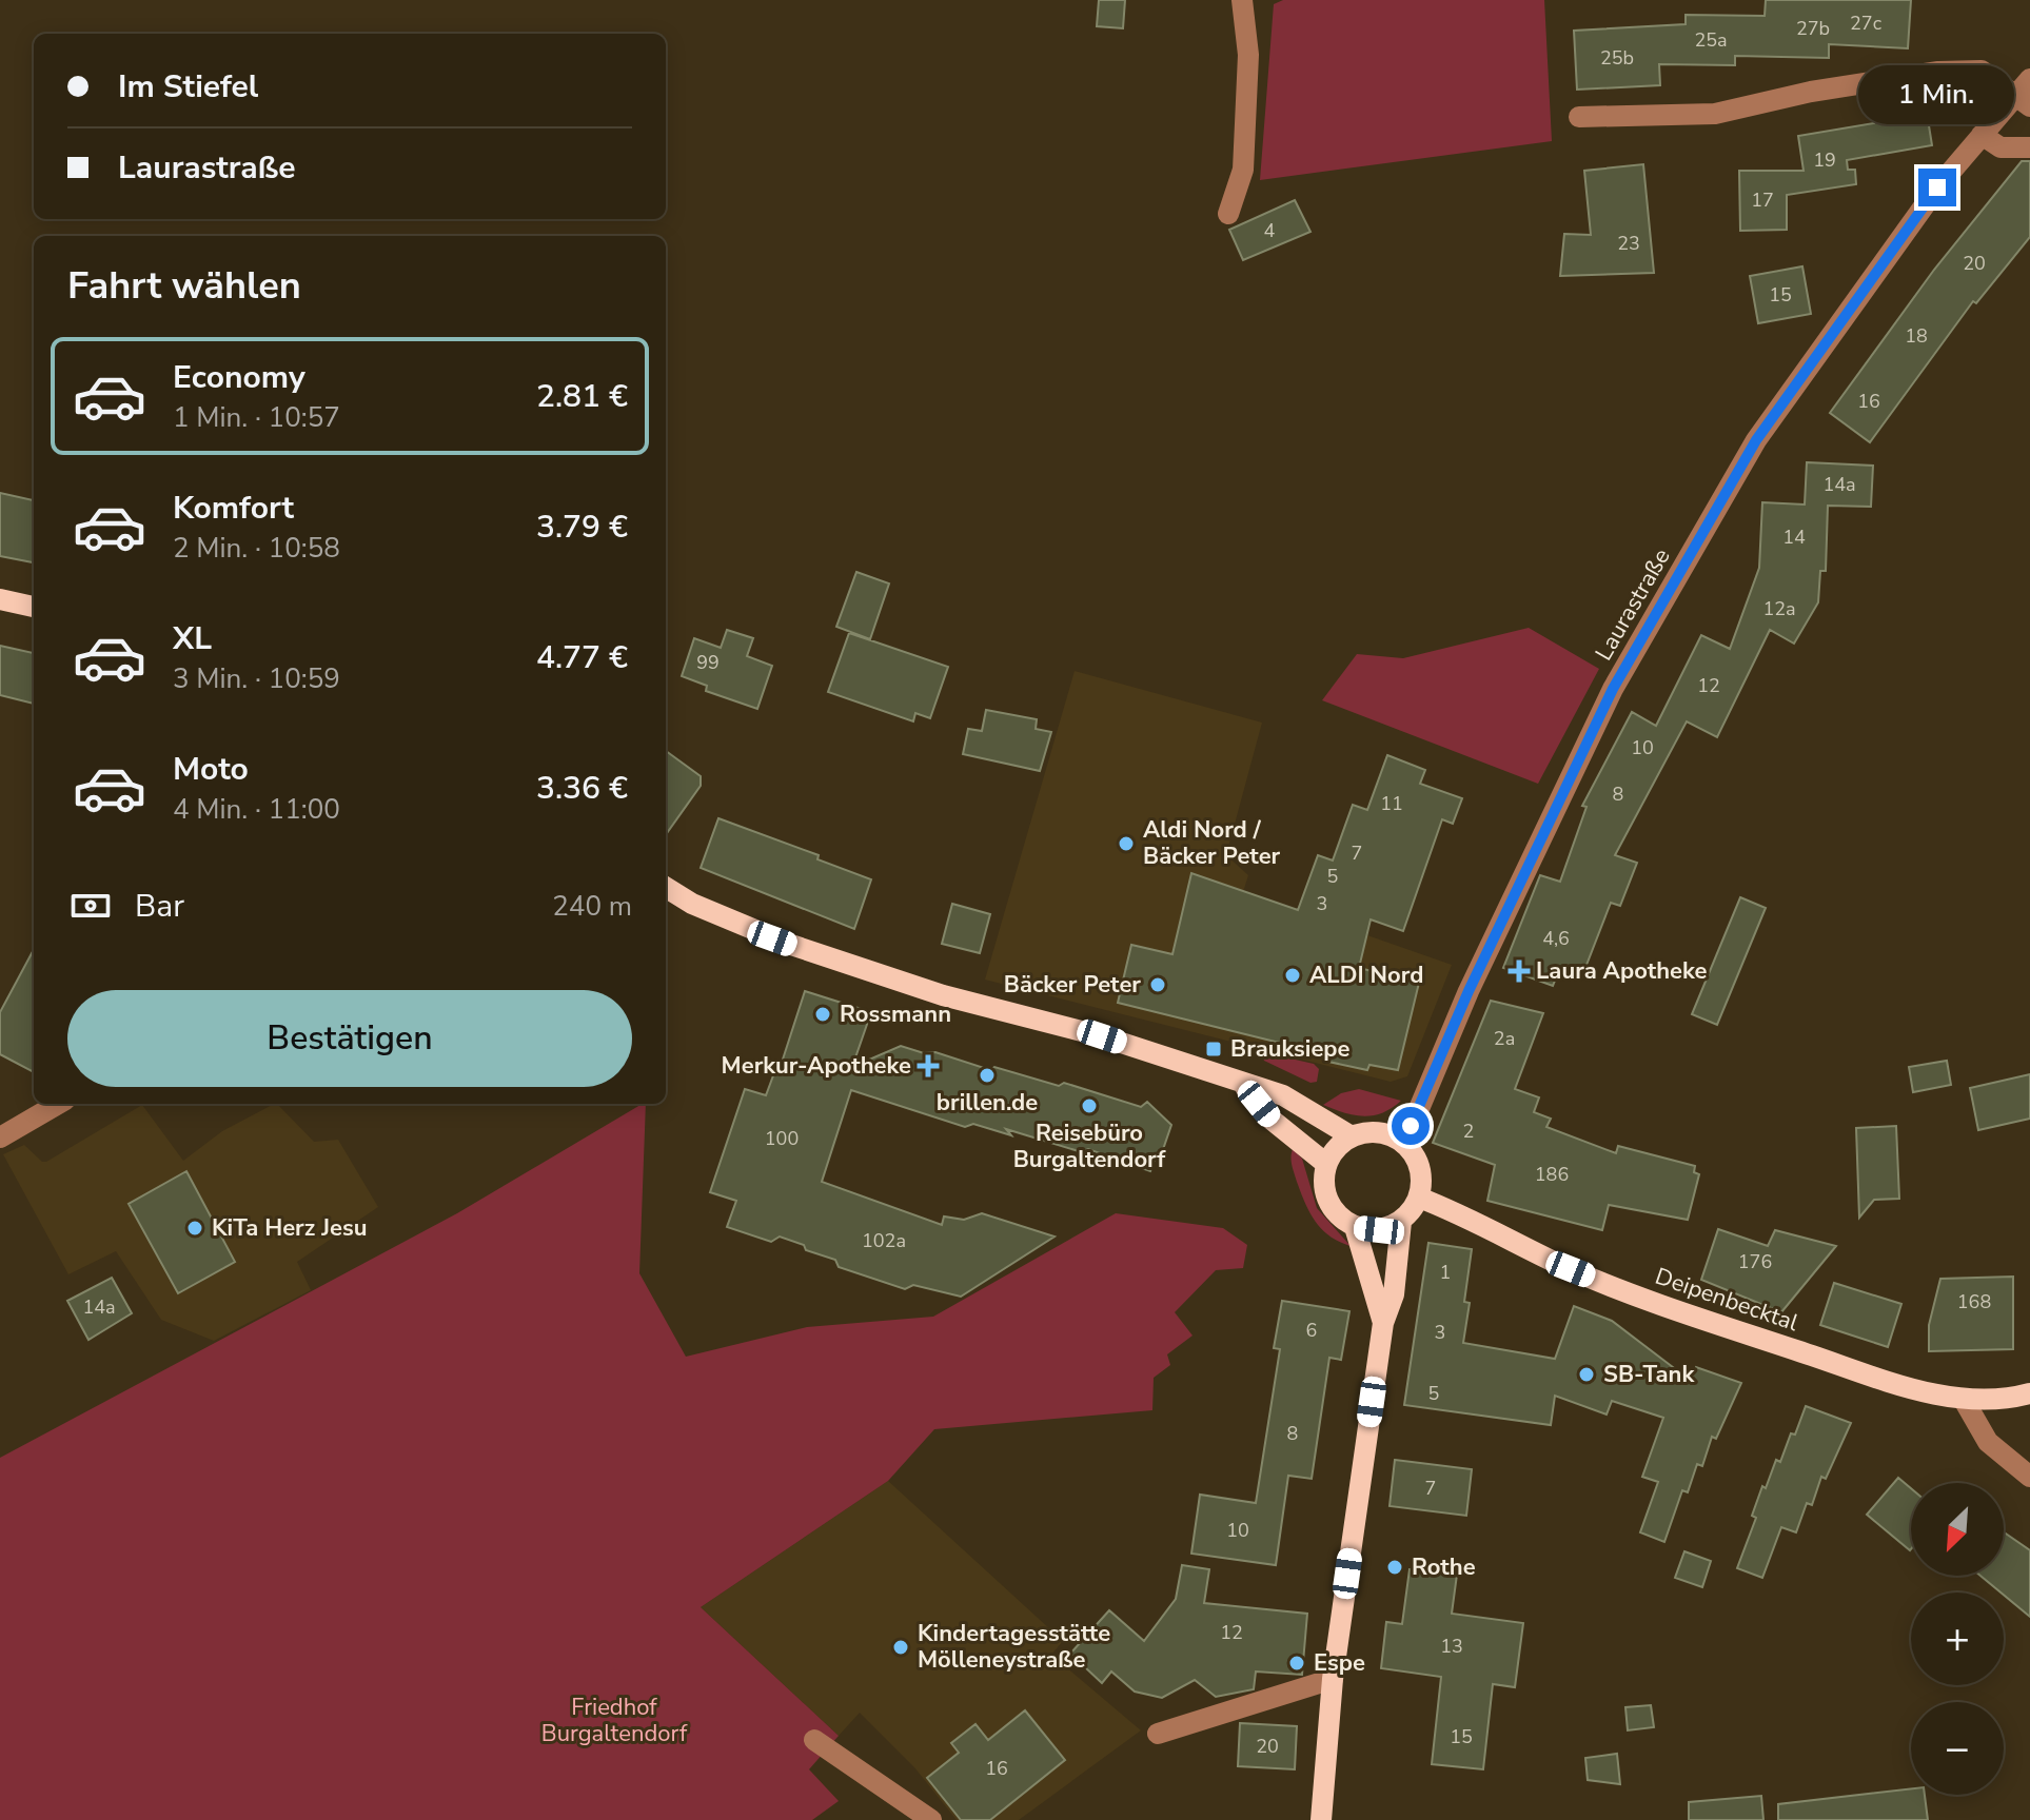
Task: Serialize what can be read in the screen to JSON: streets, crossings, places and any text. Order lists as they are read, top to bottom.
{
  "streets": {
    "main road": ["Deipenbecktal"],
    "street": ["Laurastraße"]
  },
  "crossings": [
    ["Laurastraße", "Deipenbecktal"]
  ],
  "parks": ["Friedhof Burgaltendorf"],
  "places": {
    "other": [
      "Aldi Nord / Bäcker Peter",
      "ALDI Nord",
      "Bäcker Peter",
      "Rossmann",
      "brillen.de",
      "Reisebüro Burgaltendorf",
      "KiTa Herz Jesu",
      "SB-Tank",
      "Rothe",
      "Kindertagesstätte Mölleneystraße",
      "Espe"
    ],
    "health": ["Laura Apotheke", "Merkur-Apotheke"],
    "transit": ["Brauksiepe"]
  },
  "house_numbers": [
    "27c",
    "27b",
    "25a",
    "25b",
    "19",
    "17",
    "4",
    "23",
    "20",
    "15",
    "18",
    "16",
    "14a",
    "14",
    "12a",
    "99",
    "12",
    "10",
    "8",
    "11",
    "7",
    "5",
    "3",
    "4,6",
    "2a",
    "2",
    "100",
    "186",
    "102a",
    "176",
    "1",
    "168",
    "14a",
    "6",
    "3",
    "5",
    "8",
    "7",
    "10",
    "12",
    "13",
    "15",
    "20",
    "16"
  ],
  "north": "bottom left",
  "page": {
    "banner": ["Im Stiefel", "Laurastraße"],
    "bubble": "1 Min.",
    "heading": "Fahrt wählen",
    "list": [
      {
        "name": "Economy",
        "note": "1 Min. · 10:57",
        "value": "2.81 €"
      },
      {
        "name": "Komfort",
        "note": "2 Min. · 10:58",
        "value": "3.79 €"
      },
      {
        "name": "XL",
        "note": "3 Min. · 10:59",
        "value": "4.77 €"
      },
      {
        "name": "Moto",
        "note": "4 Min. · 11:00",
        "value": "3.36 €"
      }
    ],
    "pay": ["Bar", "240 m"],
    "buttons": "Bestätigen",
    "map_buttons": ["+", "−"]
  }
}
